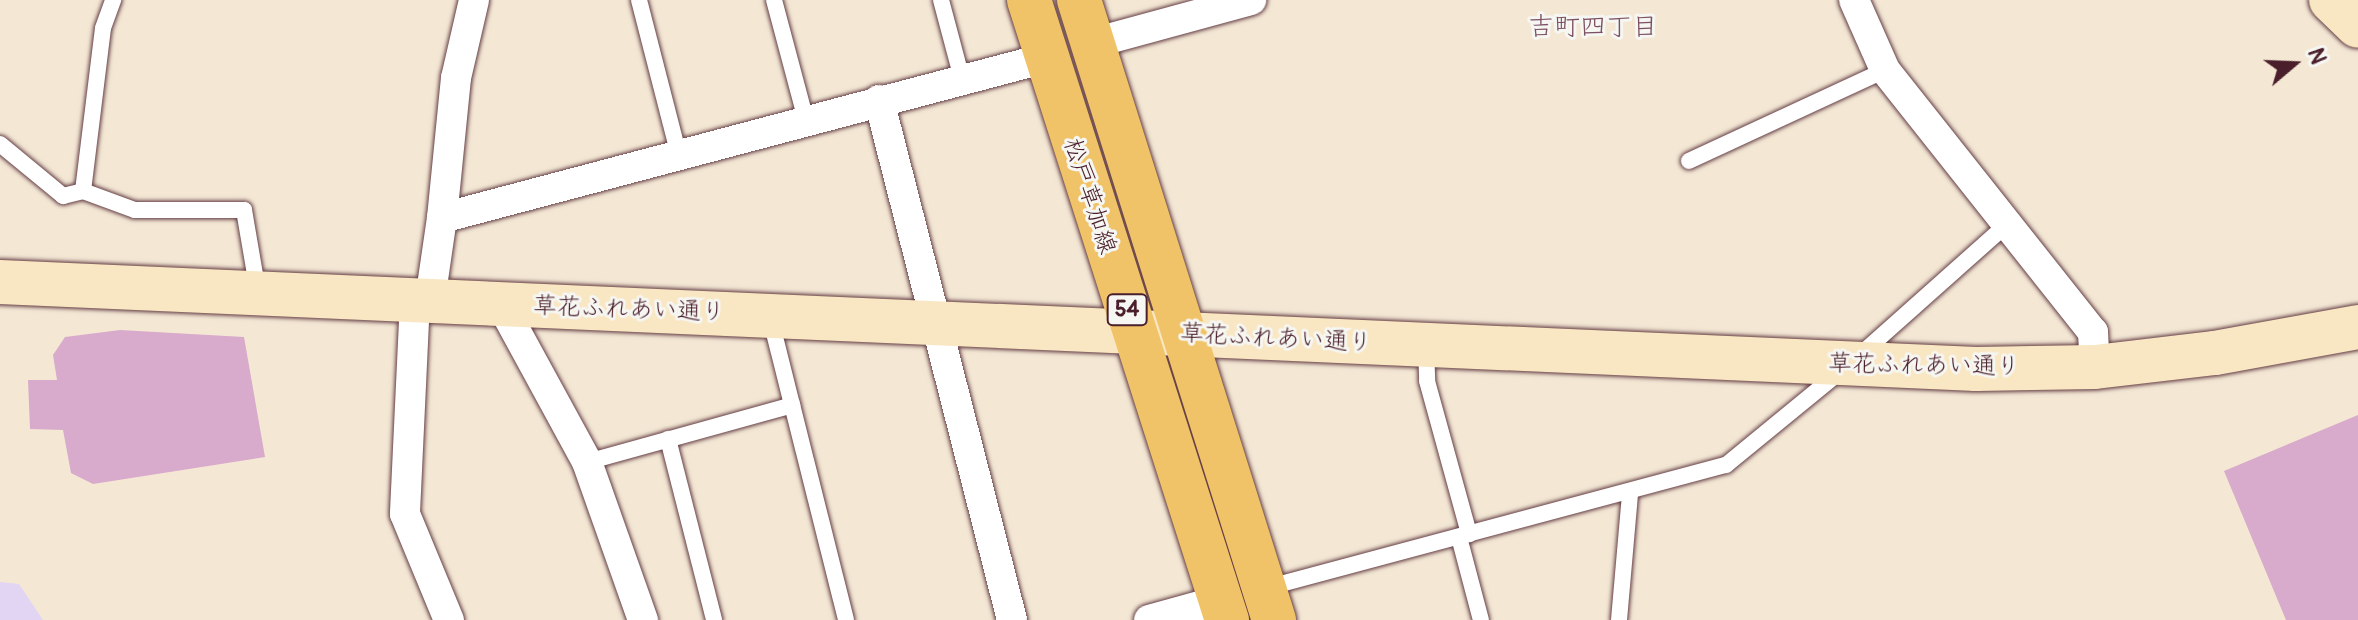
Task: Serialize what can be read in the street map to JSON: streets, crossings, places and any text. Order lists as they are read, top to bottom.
{
  "streets": {
    "main road": ["松戸草加線", "54"],
    "street": ["草花ふれあい通り"]
  },
  "crossings": [
    ["松戸草加線", "草花ふれあい通り"]
  ],
  "districts": ["吉町四丁目"],
  "north": "right"
}
